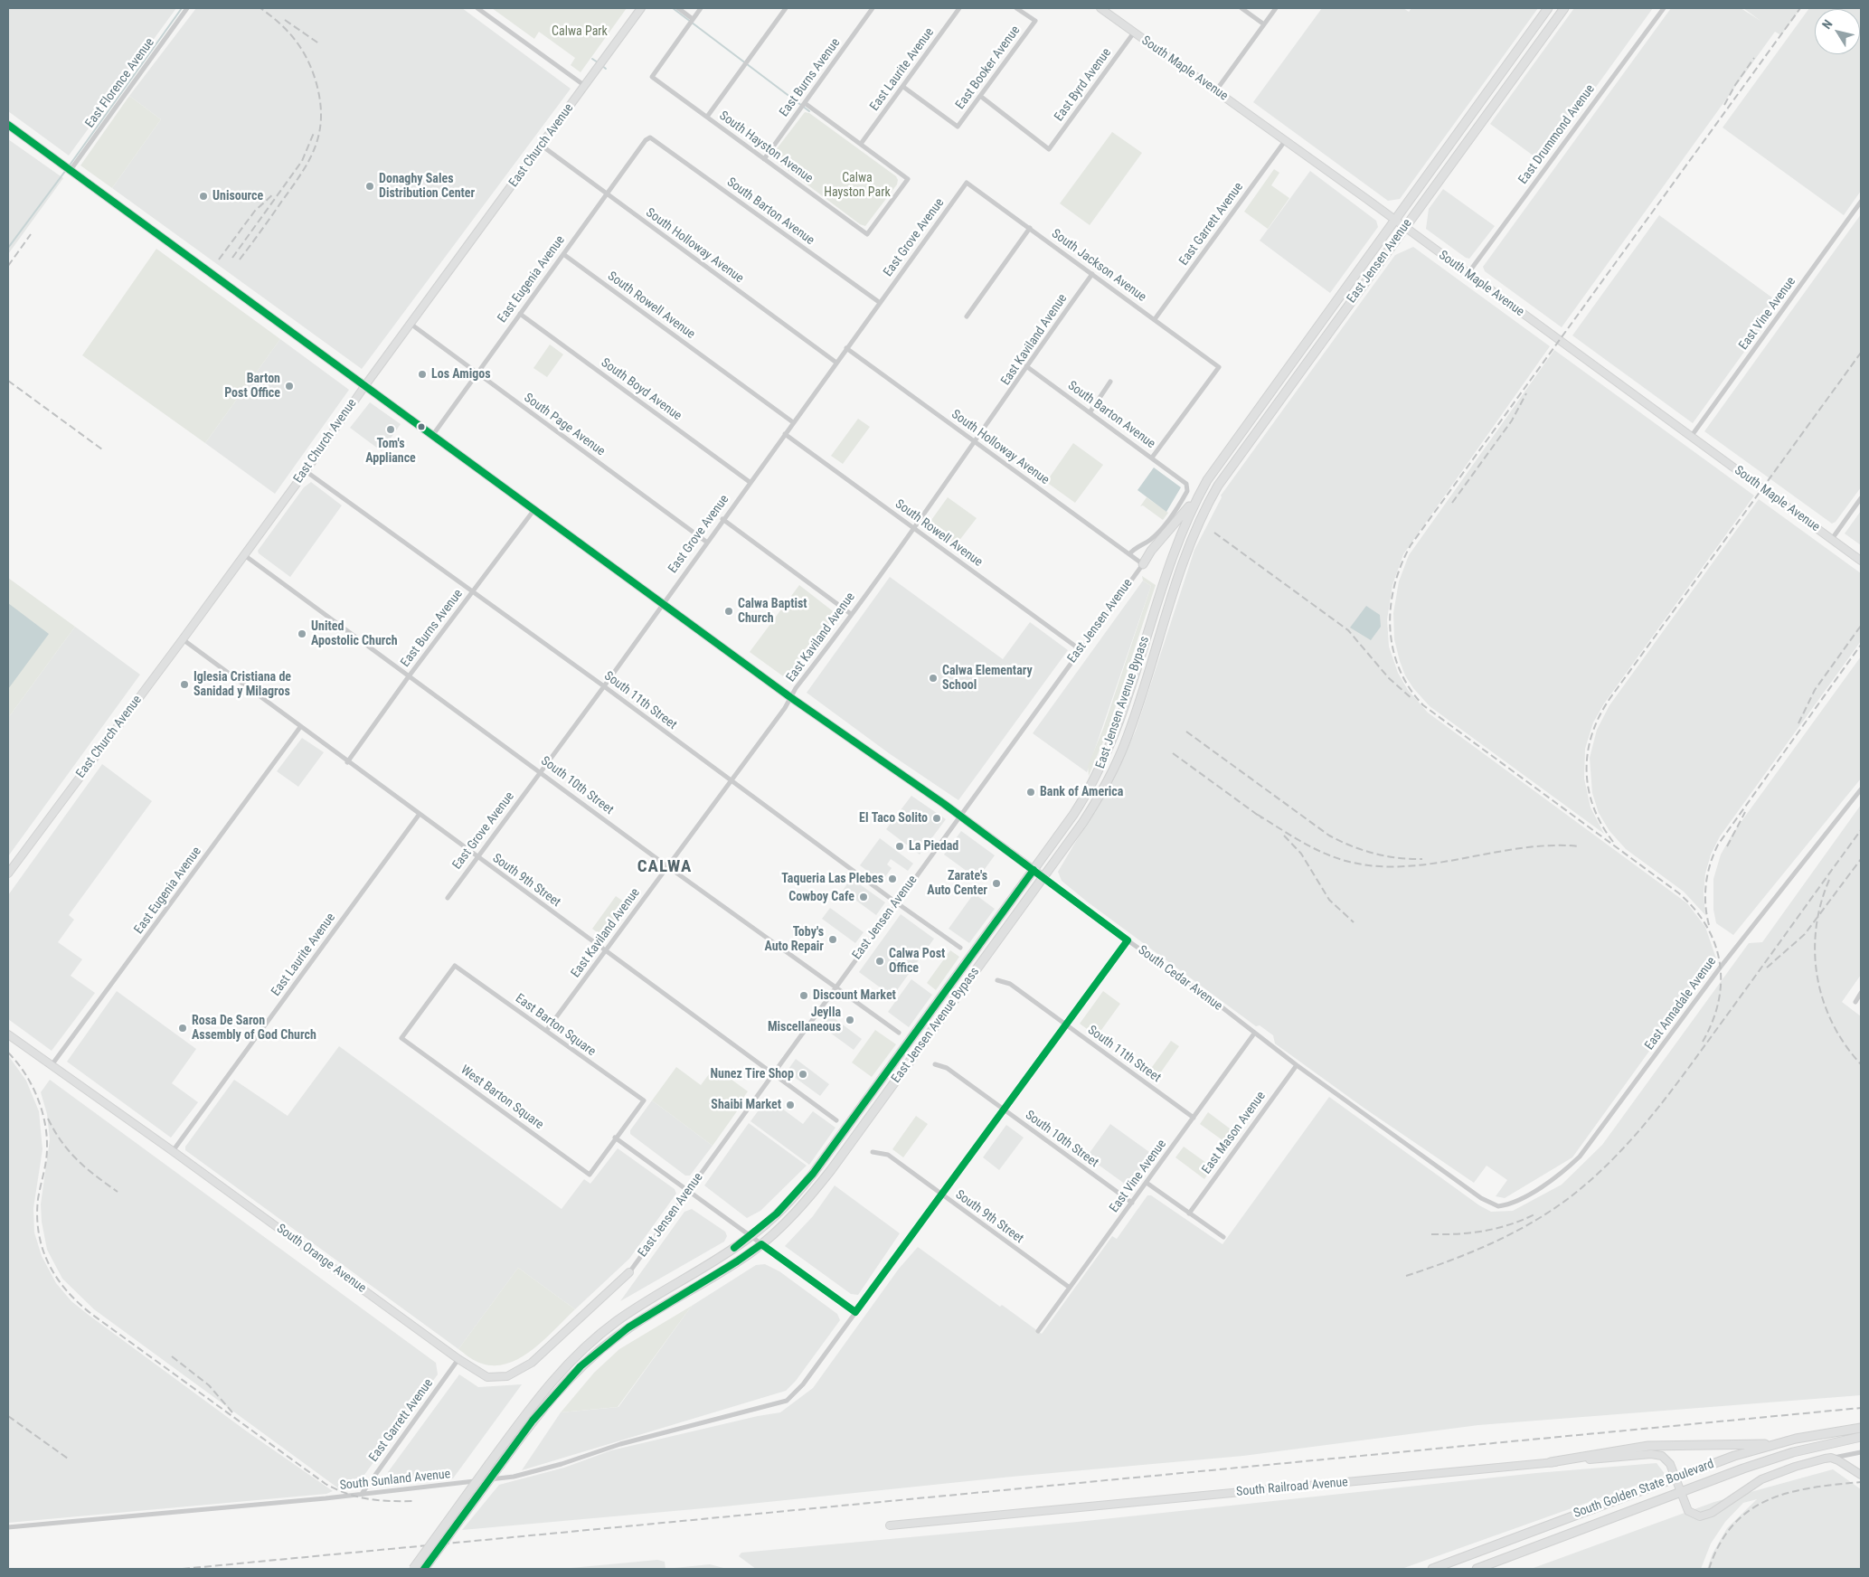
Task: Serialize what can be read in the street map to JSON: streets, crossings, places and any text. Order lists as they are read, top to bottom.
{
  "streets": {
    "main road": [
      "South Maple Avenue",
      "East Church Avenue",
      "East Jensen Avenue",
      "East Jensen Avenue Bypass",
      "South Cedar Avenue",
      "South Orange Avenue",
      "South Railroad Avenue",
      "South Golden State Boulevard"
    ],
    "street": [
      "East Booker Avenue",
      "East Laurite Avenue",
      "East Burns Avenue",
      "East Florence Avenue",
      "East Byrd Avenue",
      "East Drummond Avenue",
      "South Hayston Avenue",
      "South Barton Avenue",
      "East Garrett Avenue",
      "East Grove Avenue",
      "South Holloway Avenue",
      "South Jackson Avenue",
      "East Eugenia Avenue",
      "South Rowell Avenue",
      "East Vine Avenue",
      "East Kaviland Avenue",
      "South Boyd Avenue",
      "South Page Avenue",
      "South 11th Street",
      "South 10th Street",
      "South 9th Street",
      "East Annadale Avenue",
      "East Barton Square",
      "West Barton Square",
      "East Mason Avenue",
      "South Sunland Avenue"
    ]
  },
  "crossings": [
    ["East Booker Avenue", "East Laurite Avenue"],
    ["East Booker Avenue", "East Byrd Avenue"],
    ["South Maple Avenue", "East Byrd Avenue"],
    ["South Maple Avenue", "East Drummond Avenue"],
    ["South Maple Avenue", "East Garrett Avenue"],
    ["South Maple Avenue", "East Jensen Avenue"],
    ["South Maple Avenue", "East Vine Avenue"],
    ["East Laurite Avenue", "South Hayston Avenue"],
    ["East Laurite Avenue", "South 9th Street"],
    ["East Laurite Avenue", "South Orange Avenue"],
    ["East Burns Avenue", "South Hayston Avenue"],
    ["East Burns Avenue", "South 11th Street"],
    ["East Burns Avenue", "South 10th Street"],
    ["East Burns Avenue", "South 9th Street"],
    ["East Burns Avenue", "South Cedar Avenue"],
    ["East Florence Avenue", "South Cedar Avenue"],
    ["East Church Avenue", "South Holloway Avenue"],
    ["East Church Avenue", "South Page Avenue"],
    ["East Church Avenue", "South 11th Street"],
    ["East Church Avenue", "South 10th Street"],
    ["East Church Avenue", "South 9th Street"],
    ["East Church Avenue", "South Cedar Avenue"],
    ["South Barton Avenue", "East Grove Avenue"],
    ["South Barton Avenue", "South Holloway Avenue"],
    ["South Barton Avenue", "South Jackson Avenue"],
    ["South Barton Avenue", "East Eugenia Avenue"],
    ["South Barton Avenue", "East Kaviland Avenue"],
    ["East Garrett Avenue", "South Jackson Avenue"],
    ["East Garrett Avenue", "South Orange Avenue"],
    ["East Garrett Avenue", "South Sunland Avenue"],
    ["East Grove Avenue", "South Holloway Avenue"],
    ["East Grove Avenue", "South Jackson Avenue"],
    ["East Grove Avenue", "South Rowell Avenue"],
    ["East Grove Avenue", "South Boyd Avenue"],
    ["East Grove Avenue", "South Page Avenue"],
    ["East Grove Avenue", "South 11th Street"],
    ["East Grove Avenue", "South 10th Street"],
    ["East Grove Avenue", "South 9th Street"],
    ["East Grove Avenue", "South Cedar Avenue"],
    ["South Holloway Avenue", "East Jensen Avenue"],
    ["South Holloway Avenue", "East Eugenia Avenue"],
    ["South Holloway Avenue", "East Kaviland Avenue"],
    ["East Jensen Avenue", "South Rowell Avenue"],
    ["East Jensen Avenue", "South 11th Street"],
    ["East Jensen Avenue", "East Jensen Avenue Bypass"],
    ["East Jensen Avenue", "South 10th Street"],
    ["East Jensen Avenue", "South 9th Street"],
    ["East Jensen Avenue", "South Cedar Avenue"],
    ["East Jensen Avenue", "South Orange Avenue"],
    ["South Jackson Avenue", "East Kaviland Avenue"],
    ["East Eugenia Avenue", "South Rowell Avenue"],
    ["East Eugenia Avenue", "South Boyd Avenue"],
    ["East Eugenia Avenue", "South Page Avenue"],
    ["East Eugenia Avenue", "South 9th Street"],
    ["East Eugenia Avenue", "South Cedar Avenue"],
    ["East Eugenia Avenue", "South Orange Avenue"],
    ["South Rowell Avenue", "East Kaviland Avenue"],
    ["East Vine Avenue", "South 11th Street"],
    ["East Vine Avenue", "South 10th Street"],
    ["East Vine Avenue", "South 9th Street"],
    ["East Vine Avenue", "South Cedar Avenue"],
    ["East Kaviland Avenue", "South 11th Street"],
    ["East Kaviland Avenue", "South 10th Street"],
    ["East Kaviland Avenue", "South 9th Street"],
    ["East Kaviland Avenue", "South Cedar Avenue"],
    ["East Kaviland Avenue", "East Barton Square"],
    ["South 11th Street", "South Sunland Avenue"],
    ["East Jensen Avenue Bypass", "South Cedar Avenue"],
    ["South 10th Street", "South Sunland Avenue"],
    ["South 9th Street", "South Sunland Avenue"],
    ["South Cedar Avenue", "East Annadale Avenue"],
    ["South Cedar Avenue", "East Mason Avenue"],
    ["South Cedar Avenue", "South Sunland Avenue"],
    ["East Barton Square", "West Barton Square"],
    ["South Railroad Avenue", "South Golden State Boulevard"]
  ],
  "districts": ["CALWA"],
  "parks": ["Calwa Park", "Calwa Hayston Park"],
  "places": [
    "Donaghy Sales Distribution Center",
    "Unisource",
    "Los Amigos",
    "Barton Post Office",
    "Tom's Appliance",
    "Calwa Baptist Church",
    "United Apostolic Church",
    "Calwa Elementary School",
    "Iglesia Cristiana de Sanidad y Milagros",
    "Bank of America",
    "El Taco Solito",
    "La Piedad",
    "Taqueria Las Plebes",
    "Zarate's Auto Center",
    "Cowboy Cafe",
    "Toby's Auto Repair",
    "Calwa Post Office",
    "Discount Market",
    "Jeylla Miscellaneous",
    "Rosa De Saron Assembly of God Church",
    "Nunez Tire Shop",
    "Shaibi Market"
  ],
  "north": "top left"
}
